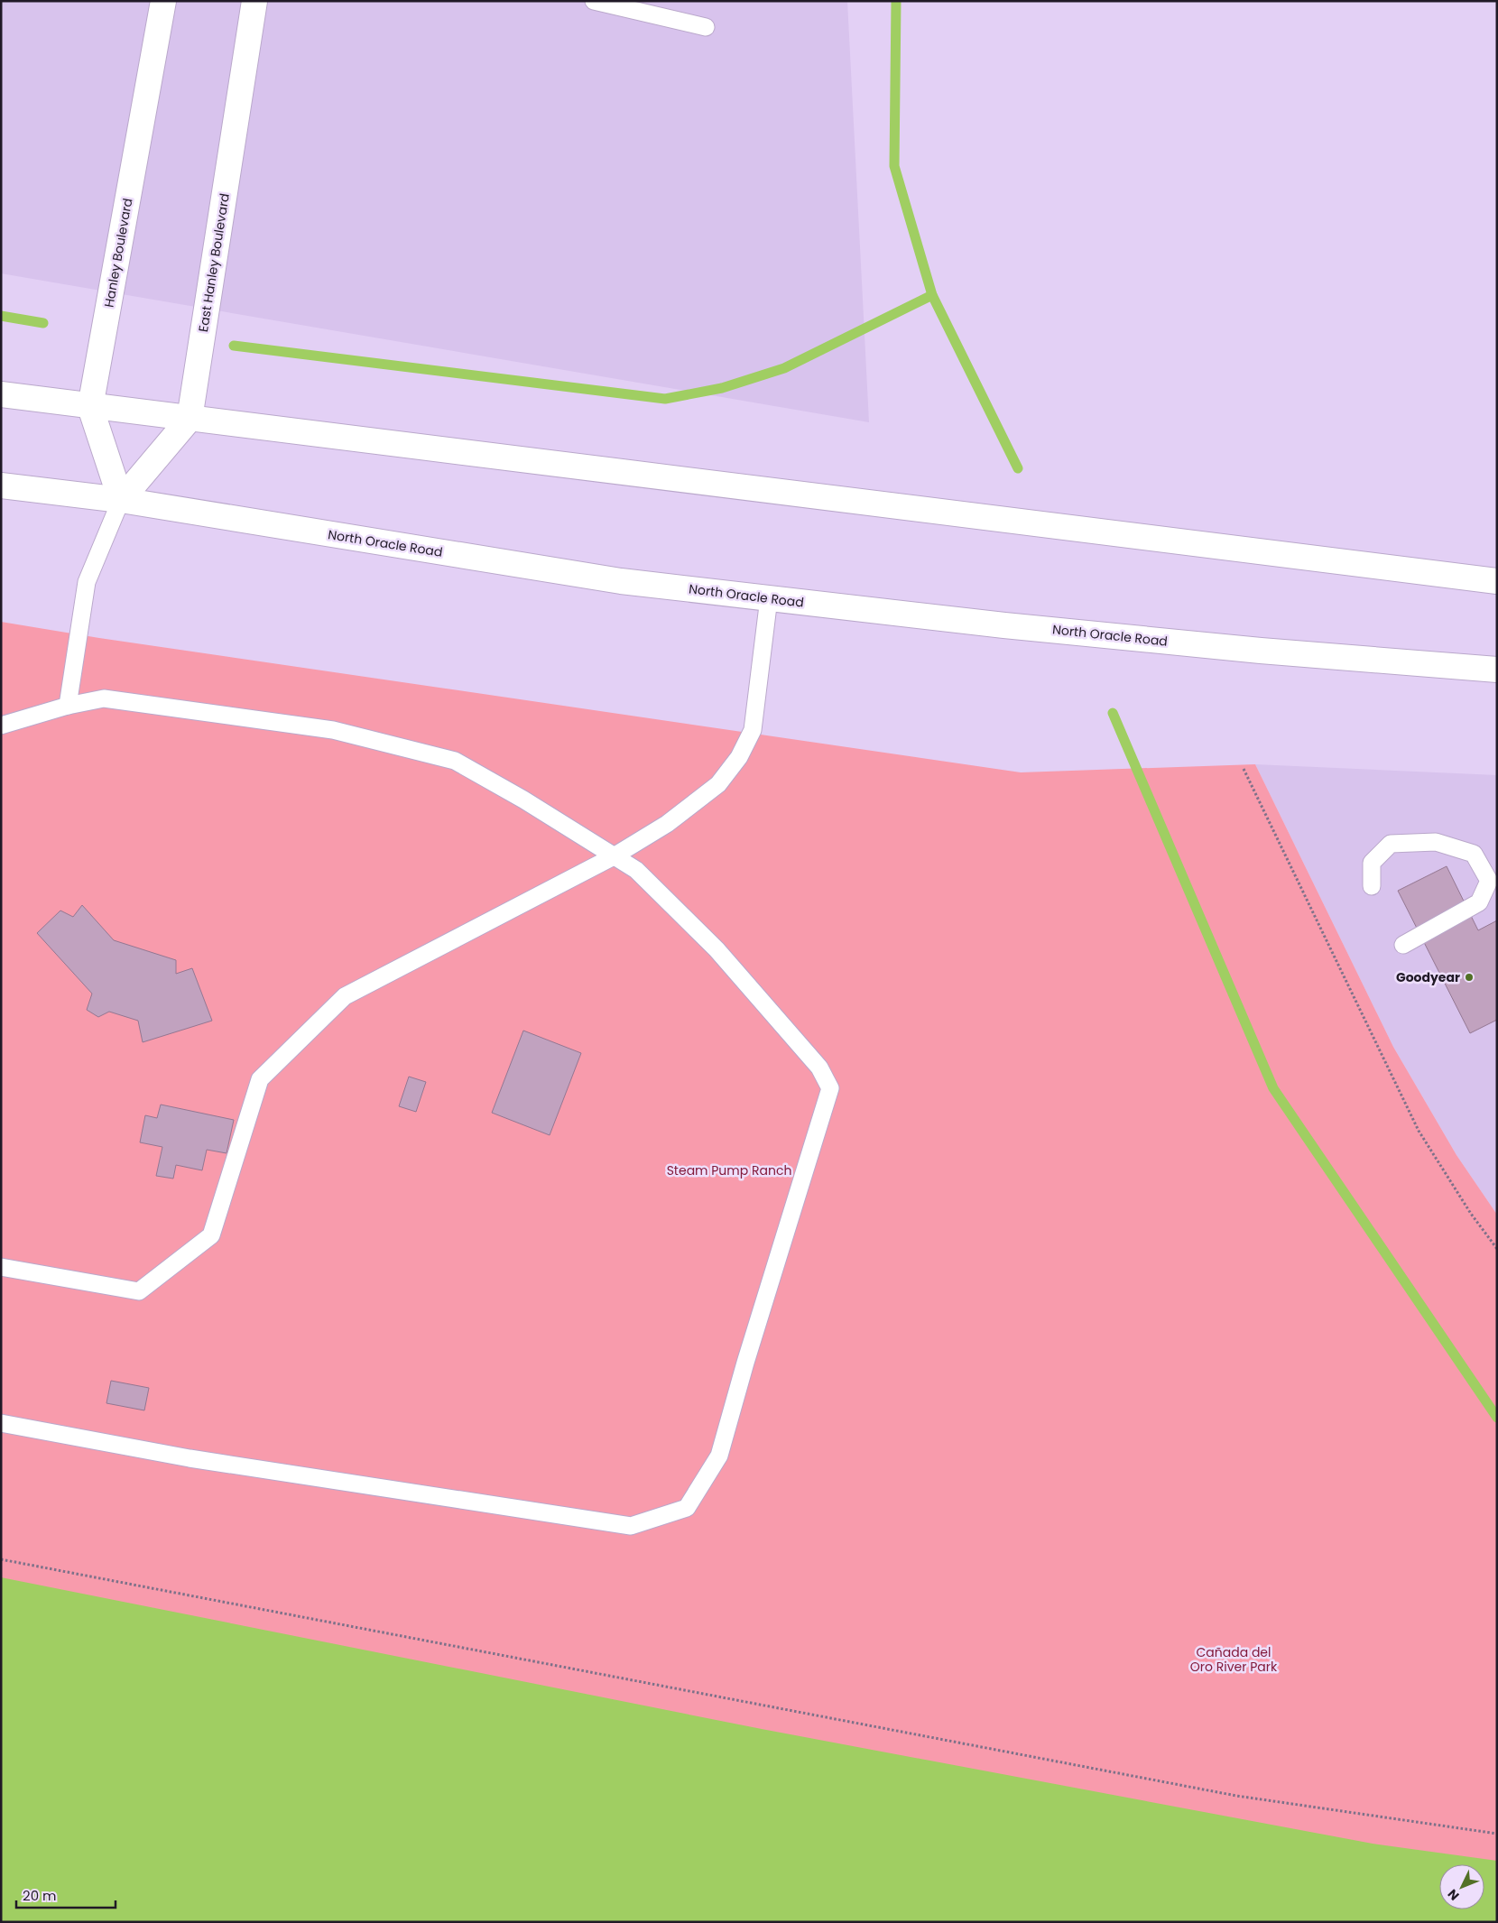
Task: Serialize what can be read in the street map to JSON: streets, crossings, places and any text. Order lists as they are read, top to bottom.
{
  "streets": {
    "main road": ["Hanley Boulevard", "East Hanley Boulevard", "North Oracle Road"]
  },
  "crossings": [
    ["Hanley Boulevard", "North Oracle Road"]
  ],
  "parks": ["Steam Pump Ranch", "Cañada del Oro River Park"],
  "places": ["Goodyear"],
  "scale_bar": "20 m",
  "north": "bottom left"
}
